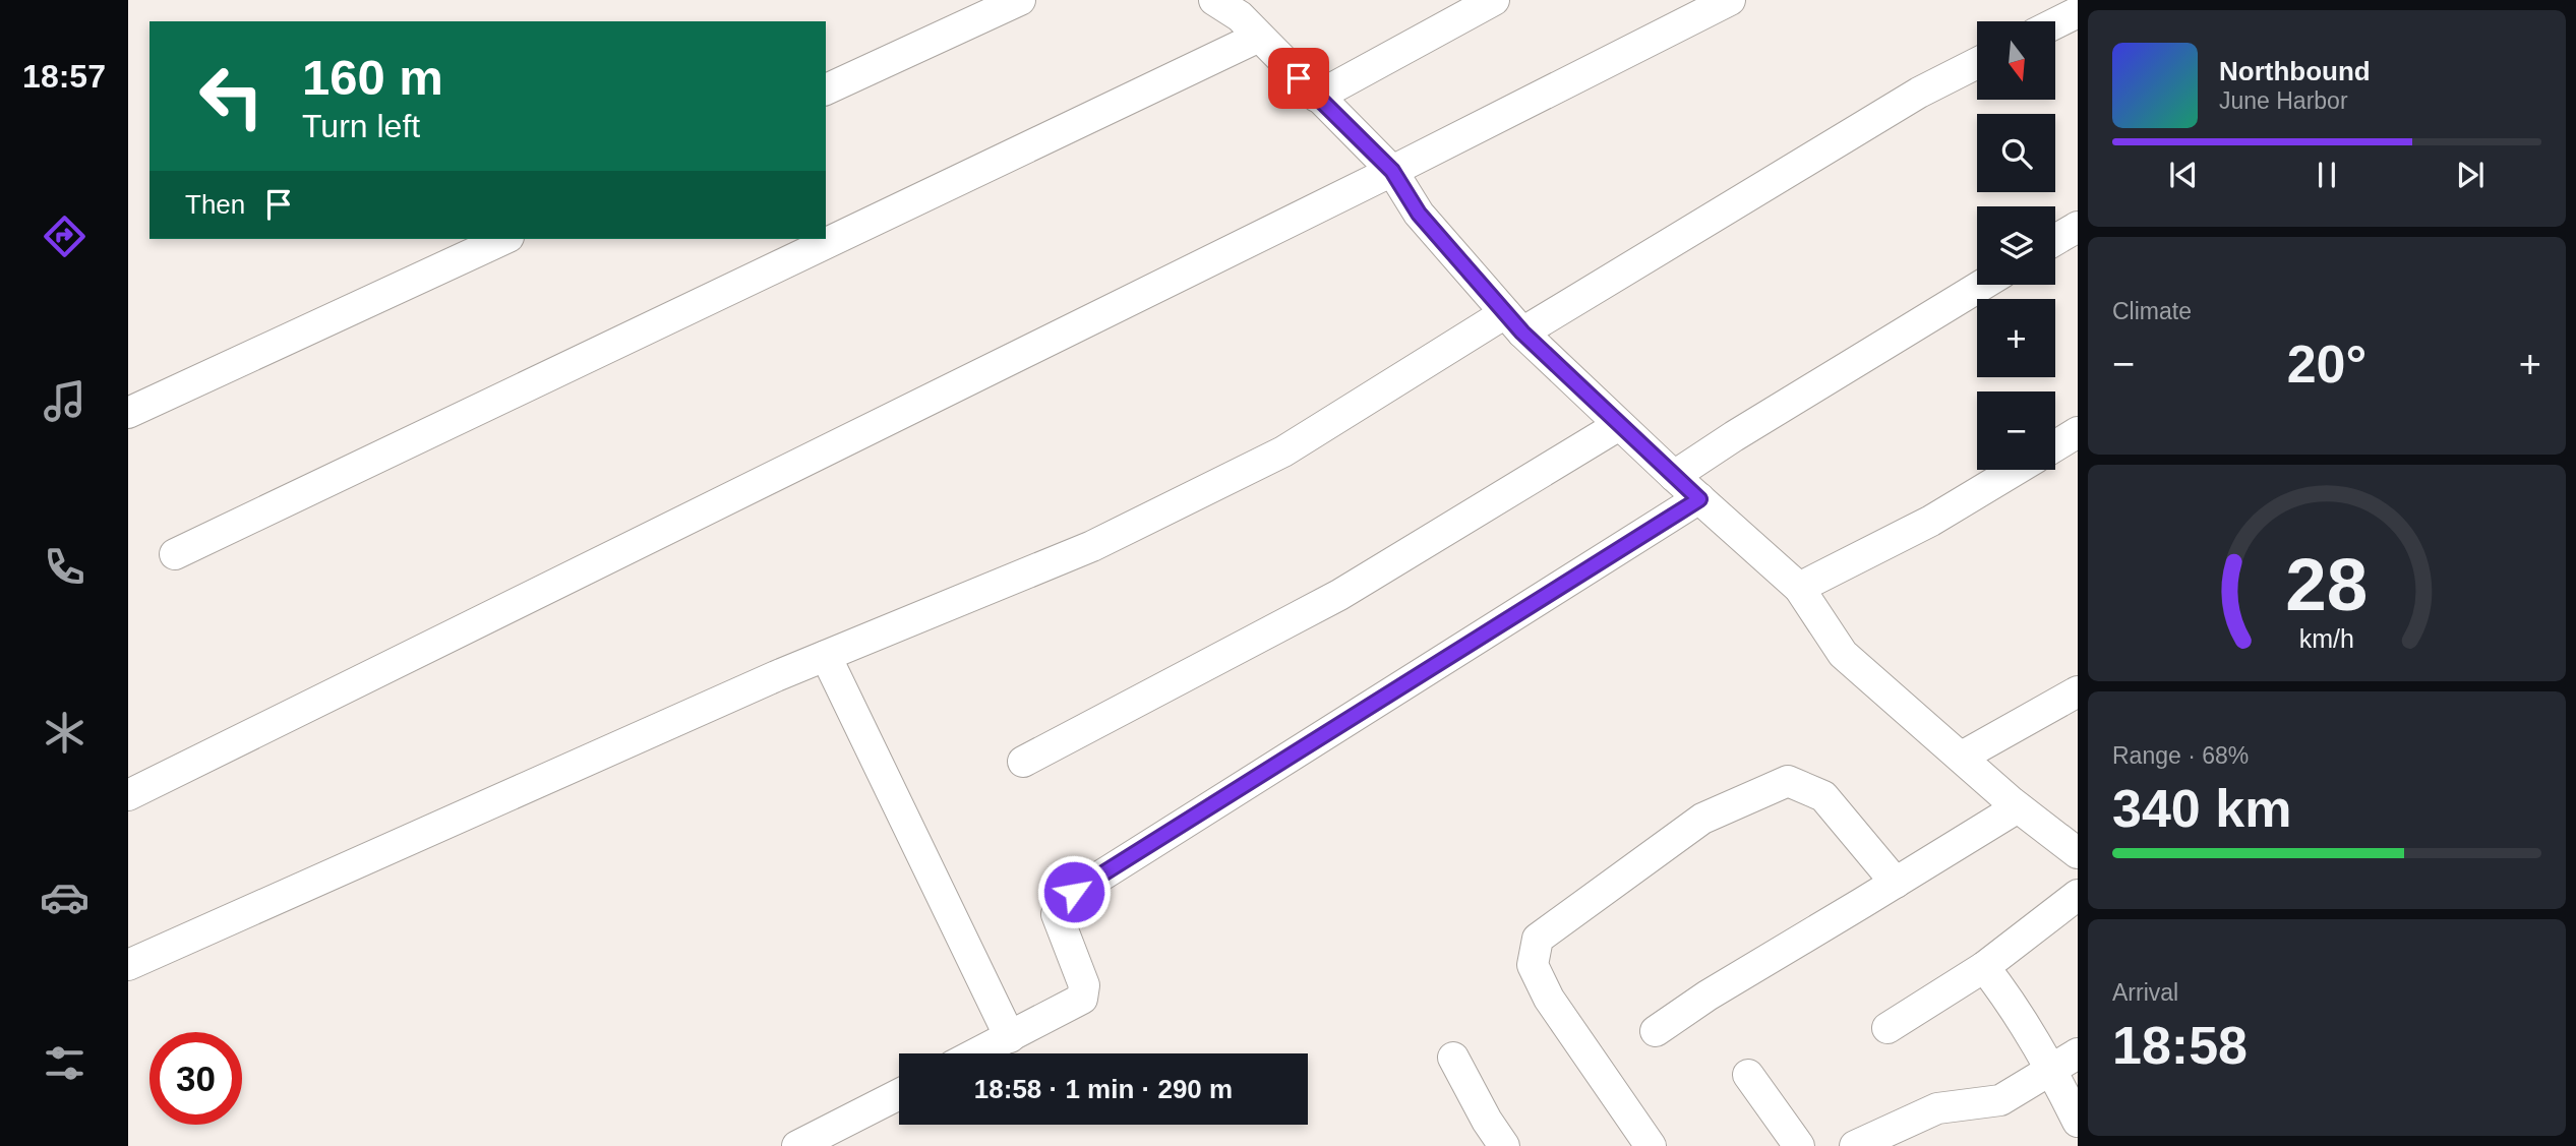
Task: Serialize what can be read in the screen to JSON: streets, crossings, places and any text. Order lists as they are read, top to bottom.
{
  "north": "bottom",
  "page": {
    "tabs": "18:57",
    "map_buttons": ["+", "−"],
    "turn": ["160 m", "Turn left"],
    "song": ["Northbound", "June Harbor"],
    "then": "Then",
    "tile": [
      "Climate",
      ["Range · 68%", "340 km"],
      ["Arrival", "18:58"]
    ],
    "heat": ["−", "20°", "+"],
    "limit": "30",
    "trip": "18:58 · 1 min · 290 m",
    "gauge": ["28", "km/h"]
  }
}
